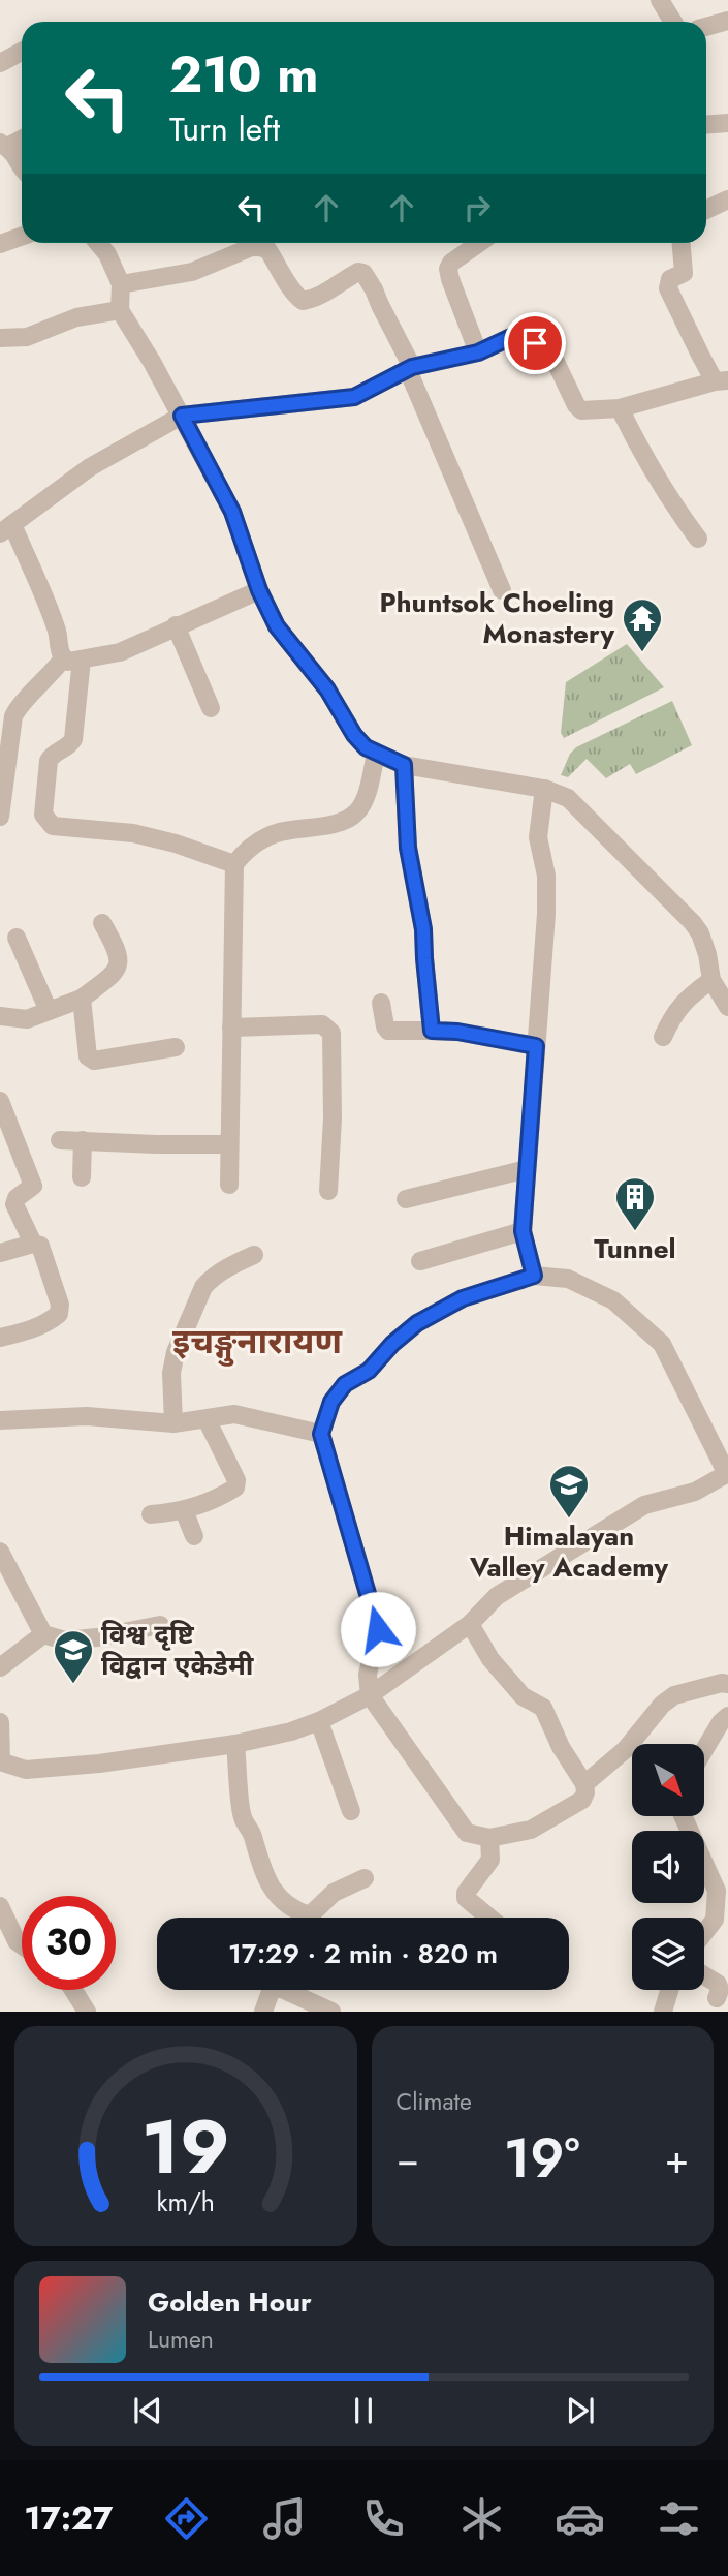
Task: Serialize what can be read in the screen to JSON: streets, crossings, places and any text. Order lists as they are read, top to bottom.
{
  "districts": ["इचङ्गुनारायण"],
  "places": {
    "temple": ["Phuntsok Choeling Monastery"],
    "building": ["Tunnel"],
    "school or university": ["Himalayan Valley Academy", "विश्व दृष्टि विद्वान एकेडेमी"]
  },
  "north": "bottom right",
  "page": {
    "turn": ["210 m", "Turn left"],
    "limit": "30",
    "trip": "17:29 · 2 min · 820 m",
    "tile": "Climate",
    "heat": ["−", "19°", "+"],
    "song": ["Golden Hour", "Lumen"],
    "tabs": "17:27",
    "gauge": ["19", "km/h"]
  }
}
